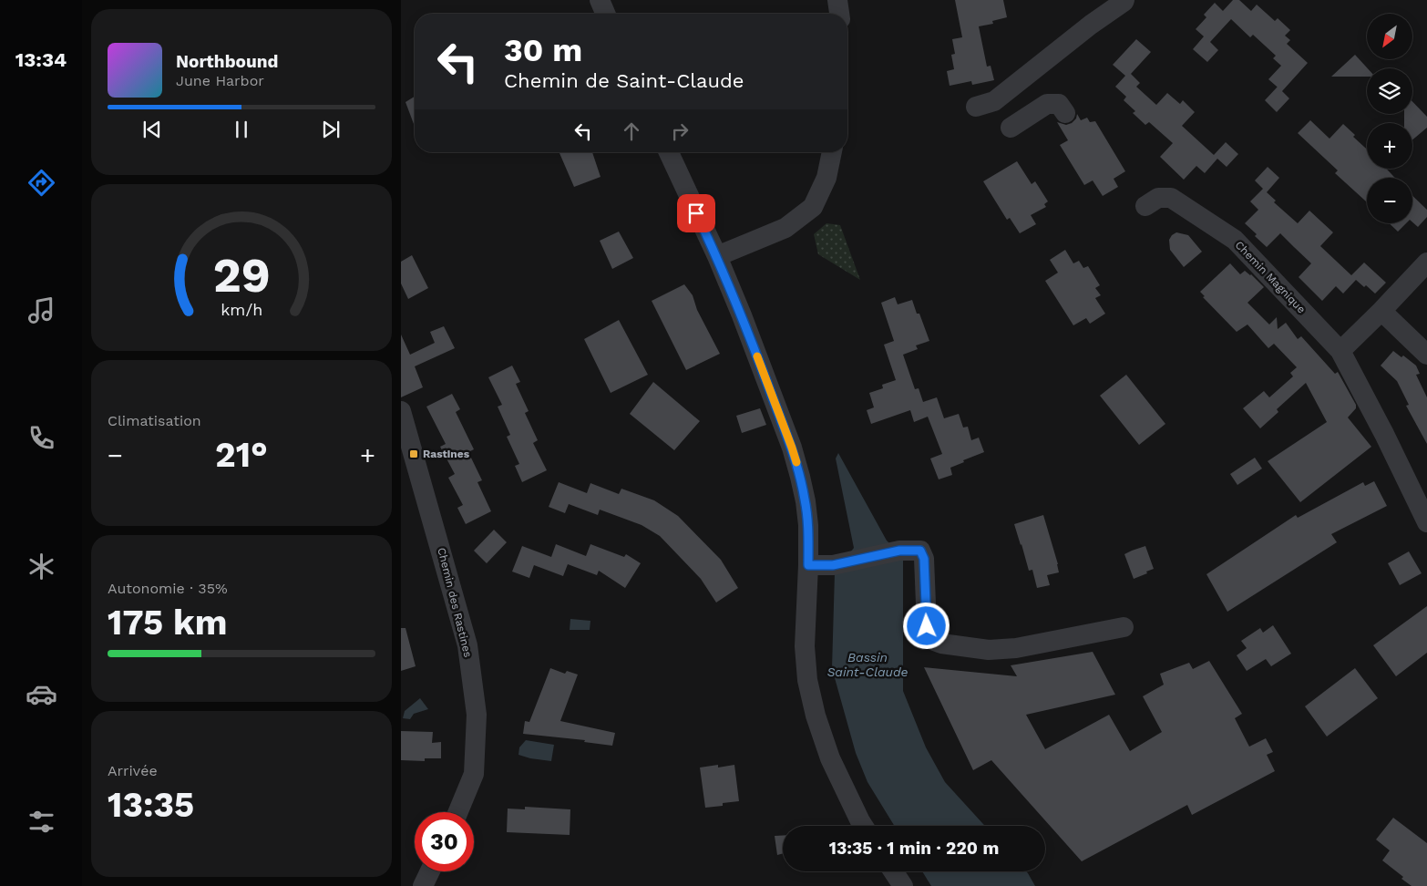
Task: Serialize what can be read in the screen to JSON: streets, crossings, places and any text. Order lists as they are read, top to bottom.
{
  "streets": {
    "street": ["Chemin Magnique", "Chemin des Rastines"]
  },
  "water": ["Bassin Saint-Claude"],
  "places": {
    "transit": ["Rastines"]
  },
  "north": "bottom left",
  "page": {
    "tabs": "13:34",
    "map_buttons": ["+", "−"],
    "turn": ["30 m", "Chemin de Saint-Claude"],
    "song": ["Northbound", "June Harbor"],
    "tile": [
      "Climatisation",
      ["Autonomie · 35%", "175 km"],
      ["Arrivée", "13:35"]
    ],
    "heat": ["−", "21°", "+"],
    "limit": "30",
    "trip": "13:35 · 1 min · 220 m",
    "gauge": ["29", "km/h"]
  }
}
